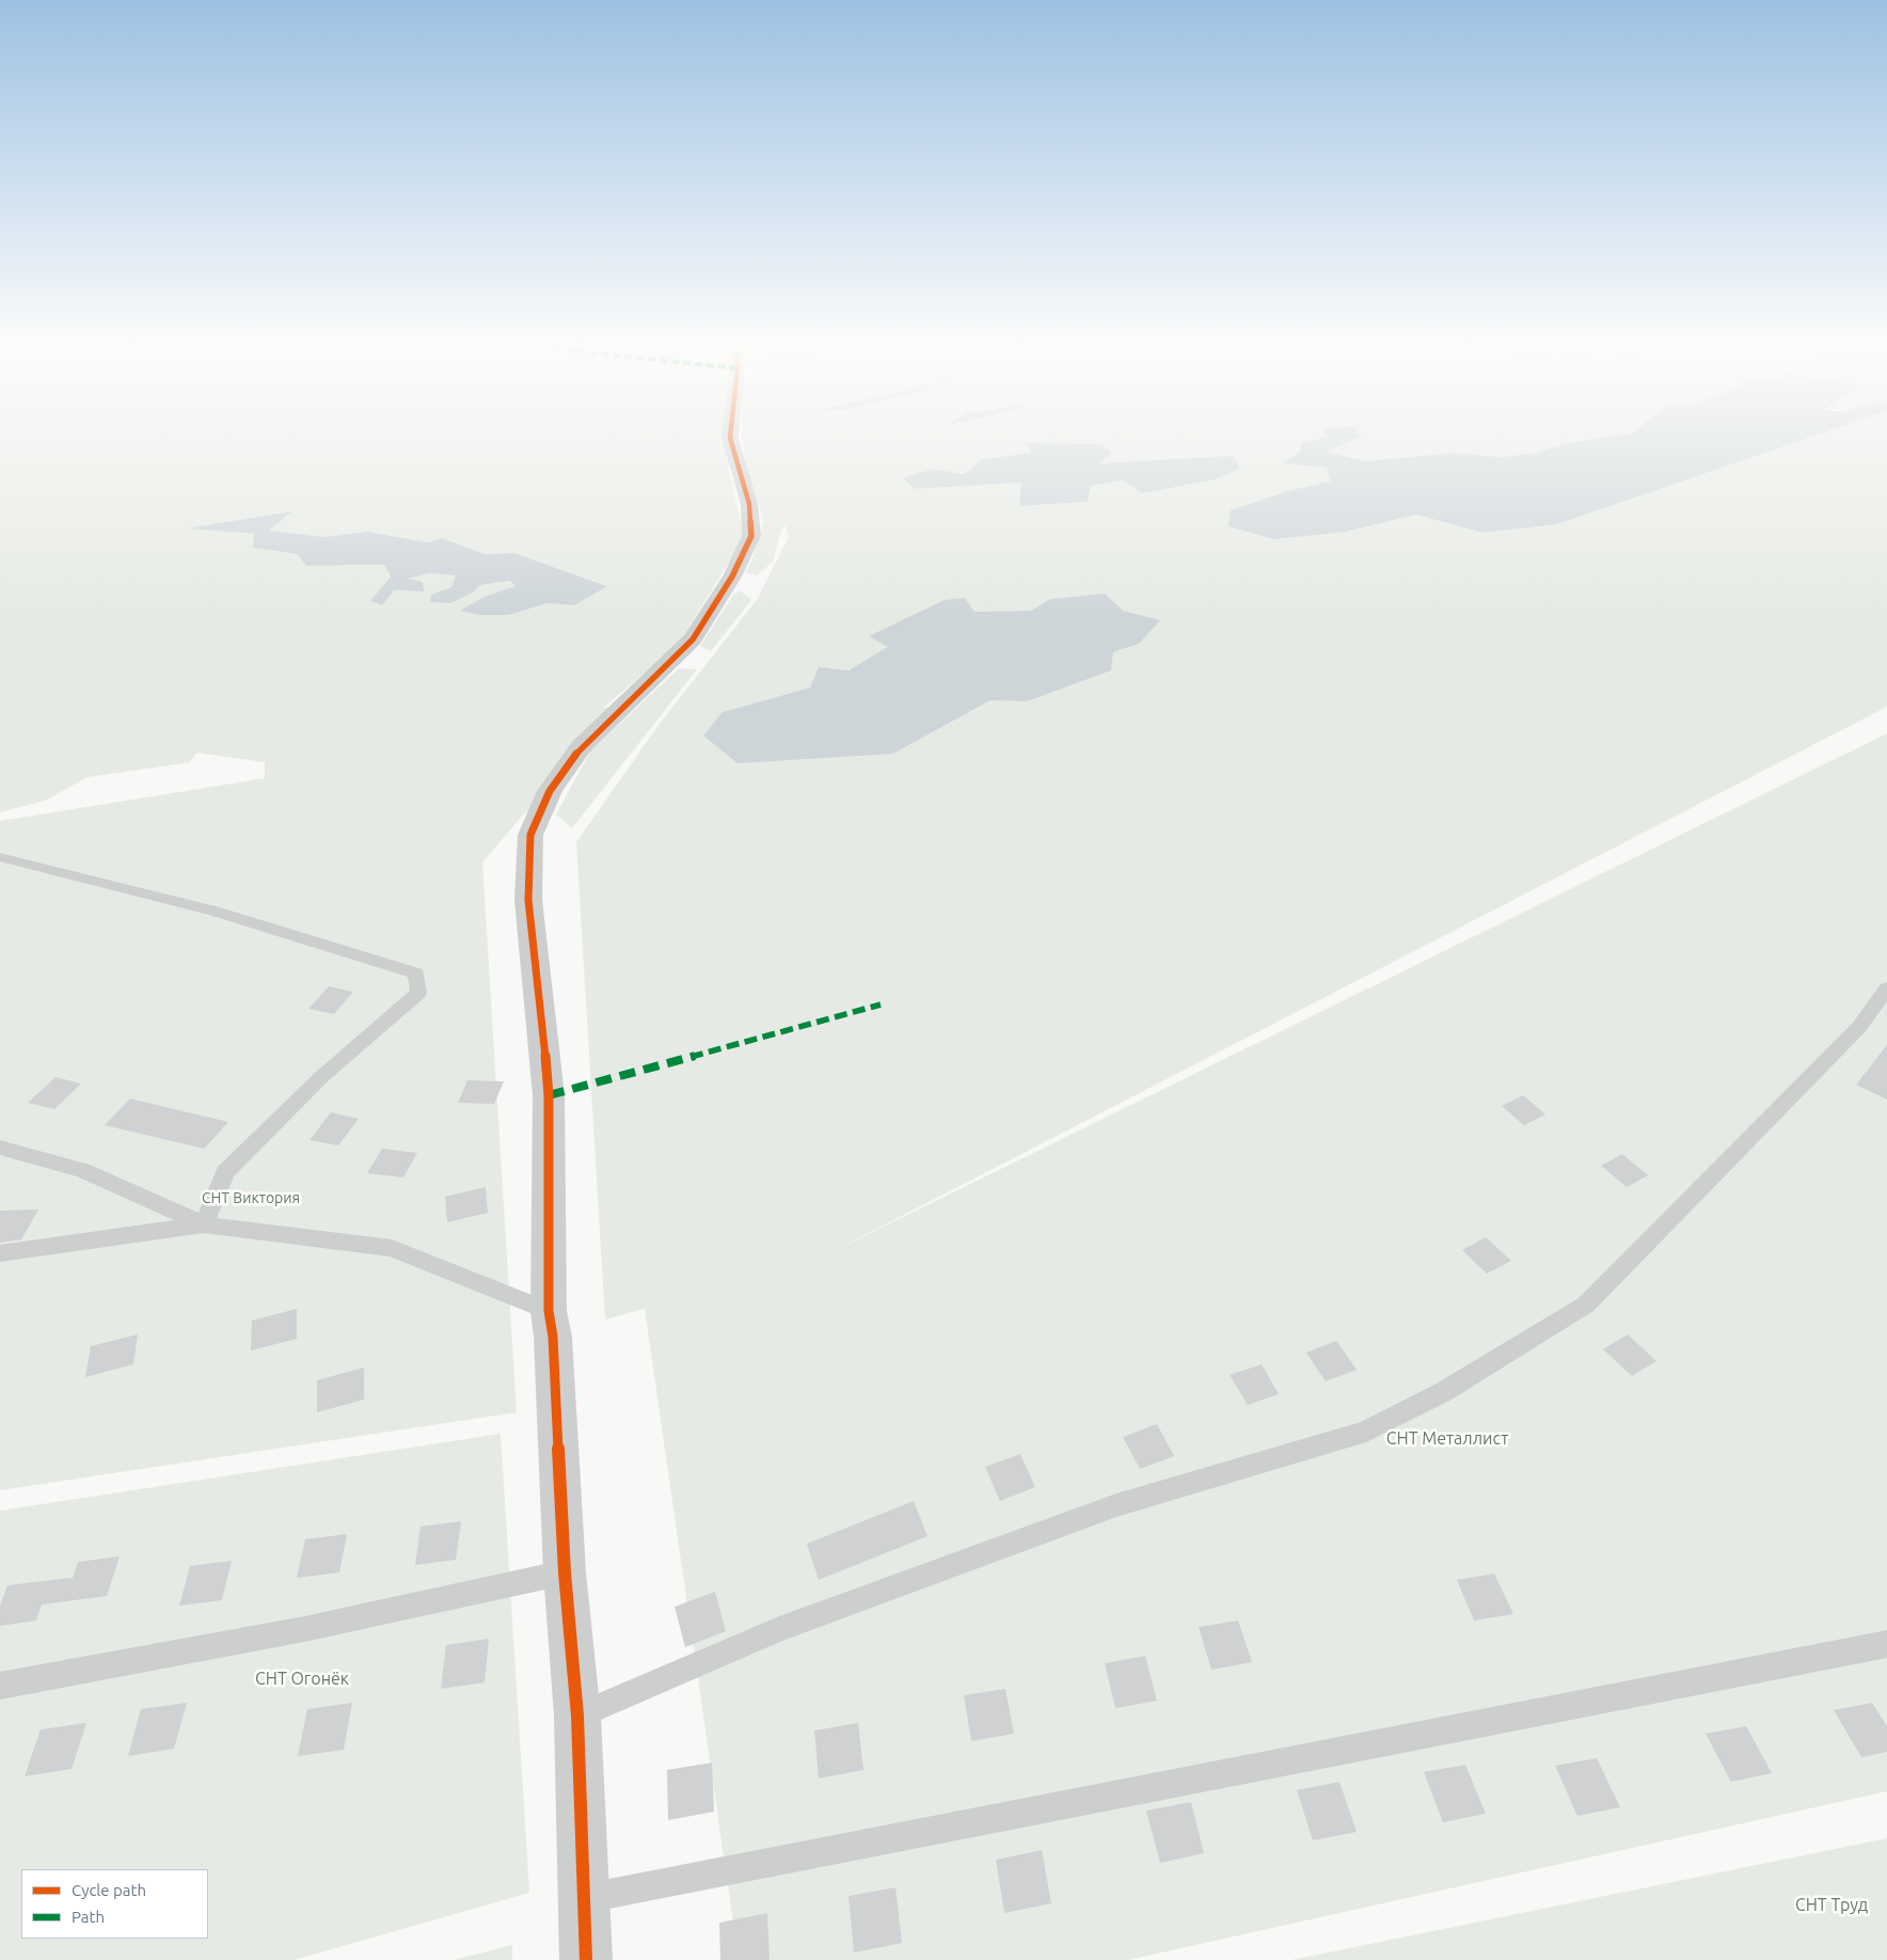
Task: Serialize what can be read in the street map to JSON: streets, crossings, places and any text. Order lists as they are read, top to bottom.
{
  "parks": [
    "СНТ Виктория",
    "СНТ Металлист",
    "СНТ Огонёк",
    "СНТ Труд"
  ],
  "legend": ["Cycle path", "Path"]
}
